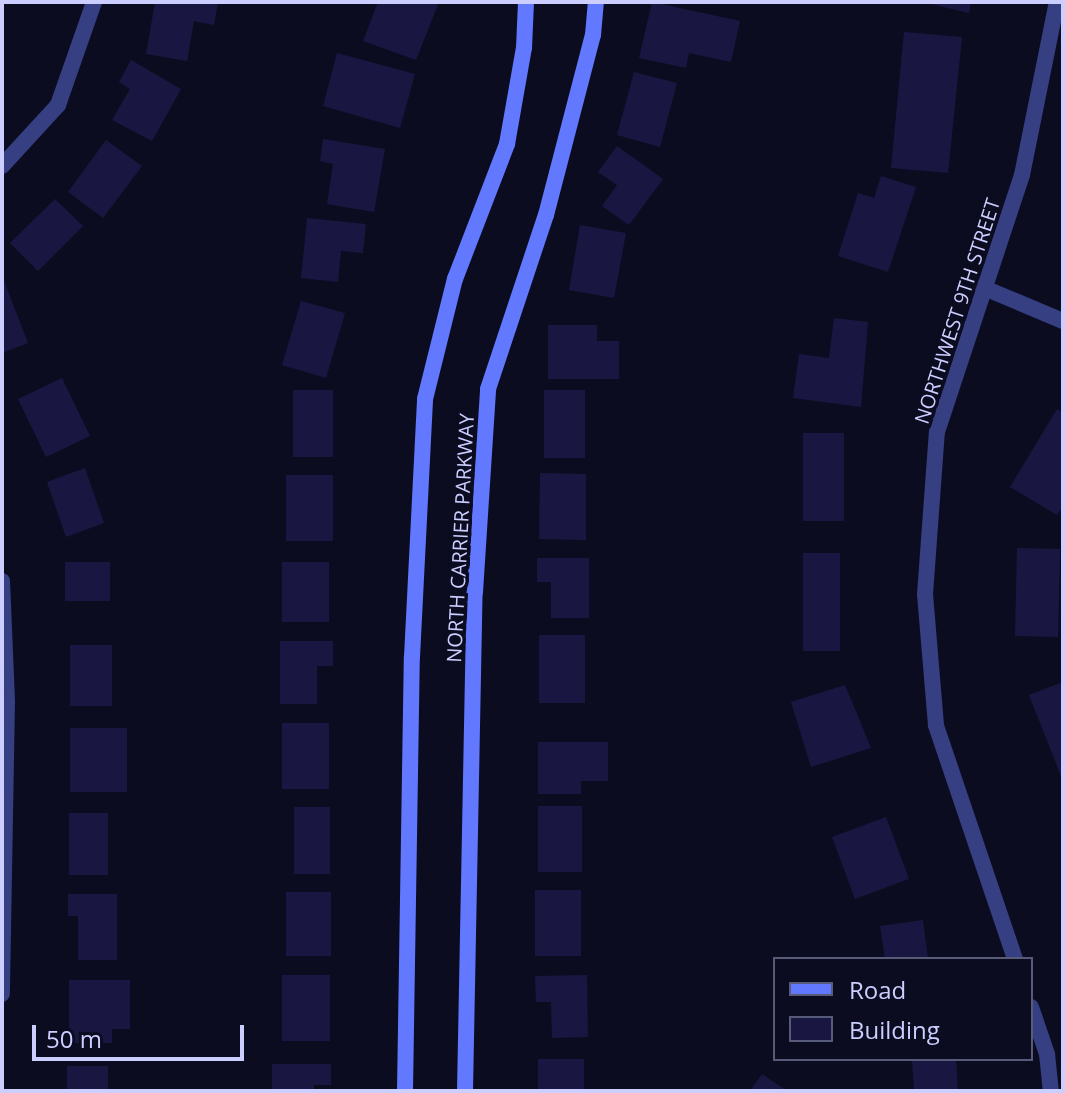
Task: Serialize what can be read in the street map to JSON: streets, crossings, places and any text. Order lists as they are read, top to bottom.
{
  "streets": {
    "main road": ["NORTH CARRIER PARKWAY"],
    "street": ["NORTHWEST 9TH STREET"]
  },
  "legend": ["Road", "Building"],
  "scale_bar": "50 m"
}
